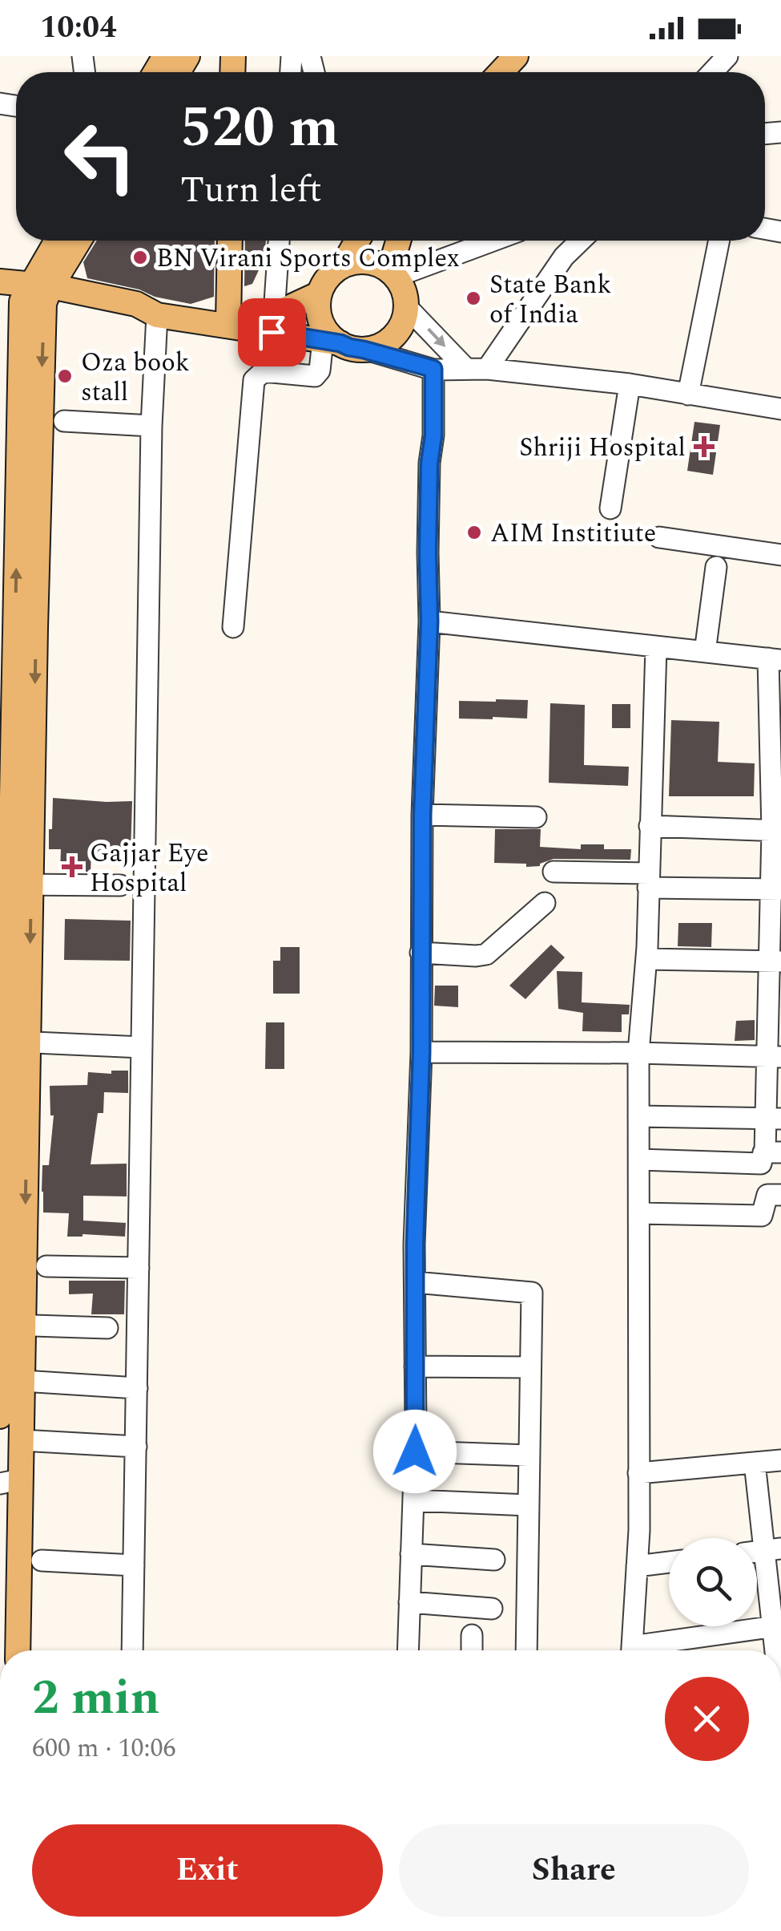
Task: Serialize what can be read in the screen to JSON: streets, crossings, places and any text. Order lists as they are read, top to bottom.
{
  "places": {
    "other": [
      "BN Virani Sports Complex",
      "State Bank of India",
      "Oza book stall",
      "AIM Institiute"
    ],
    "health": ["Shriji Hospital", "Gajjar Eye Hospital"]
  },
  "page": {
    "status": "10:04",
    "turn": ["520 m", "Turn left"],
    "heading": ["2 min", "600 m · 10:06"],
    "buttons": ["Exit", "Share"]
  }
}
